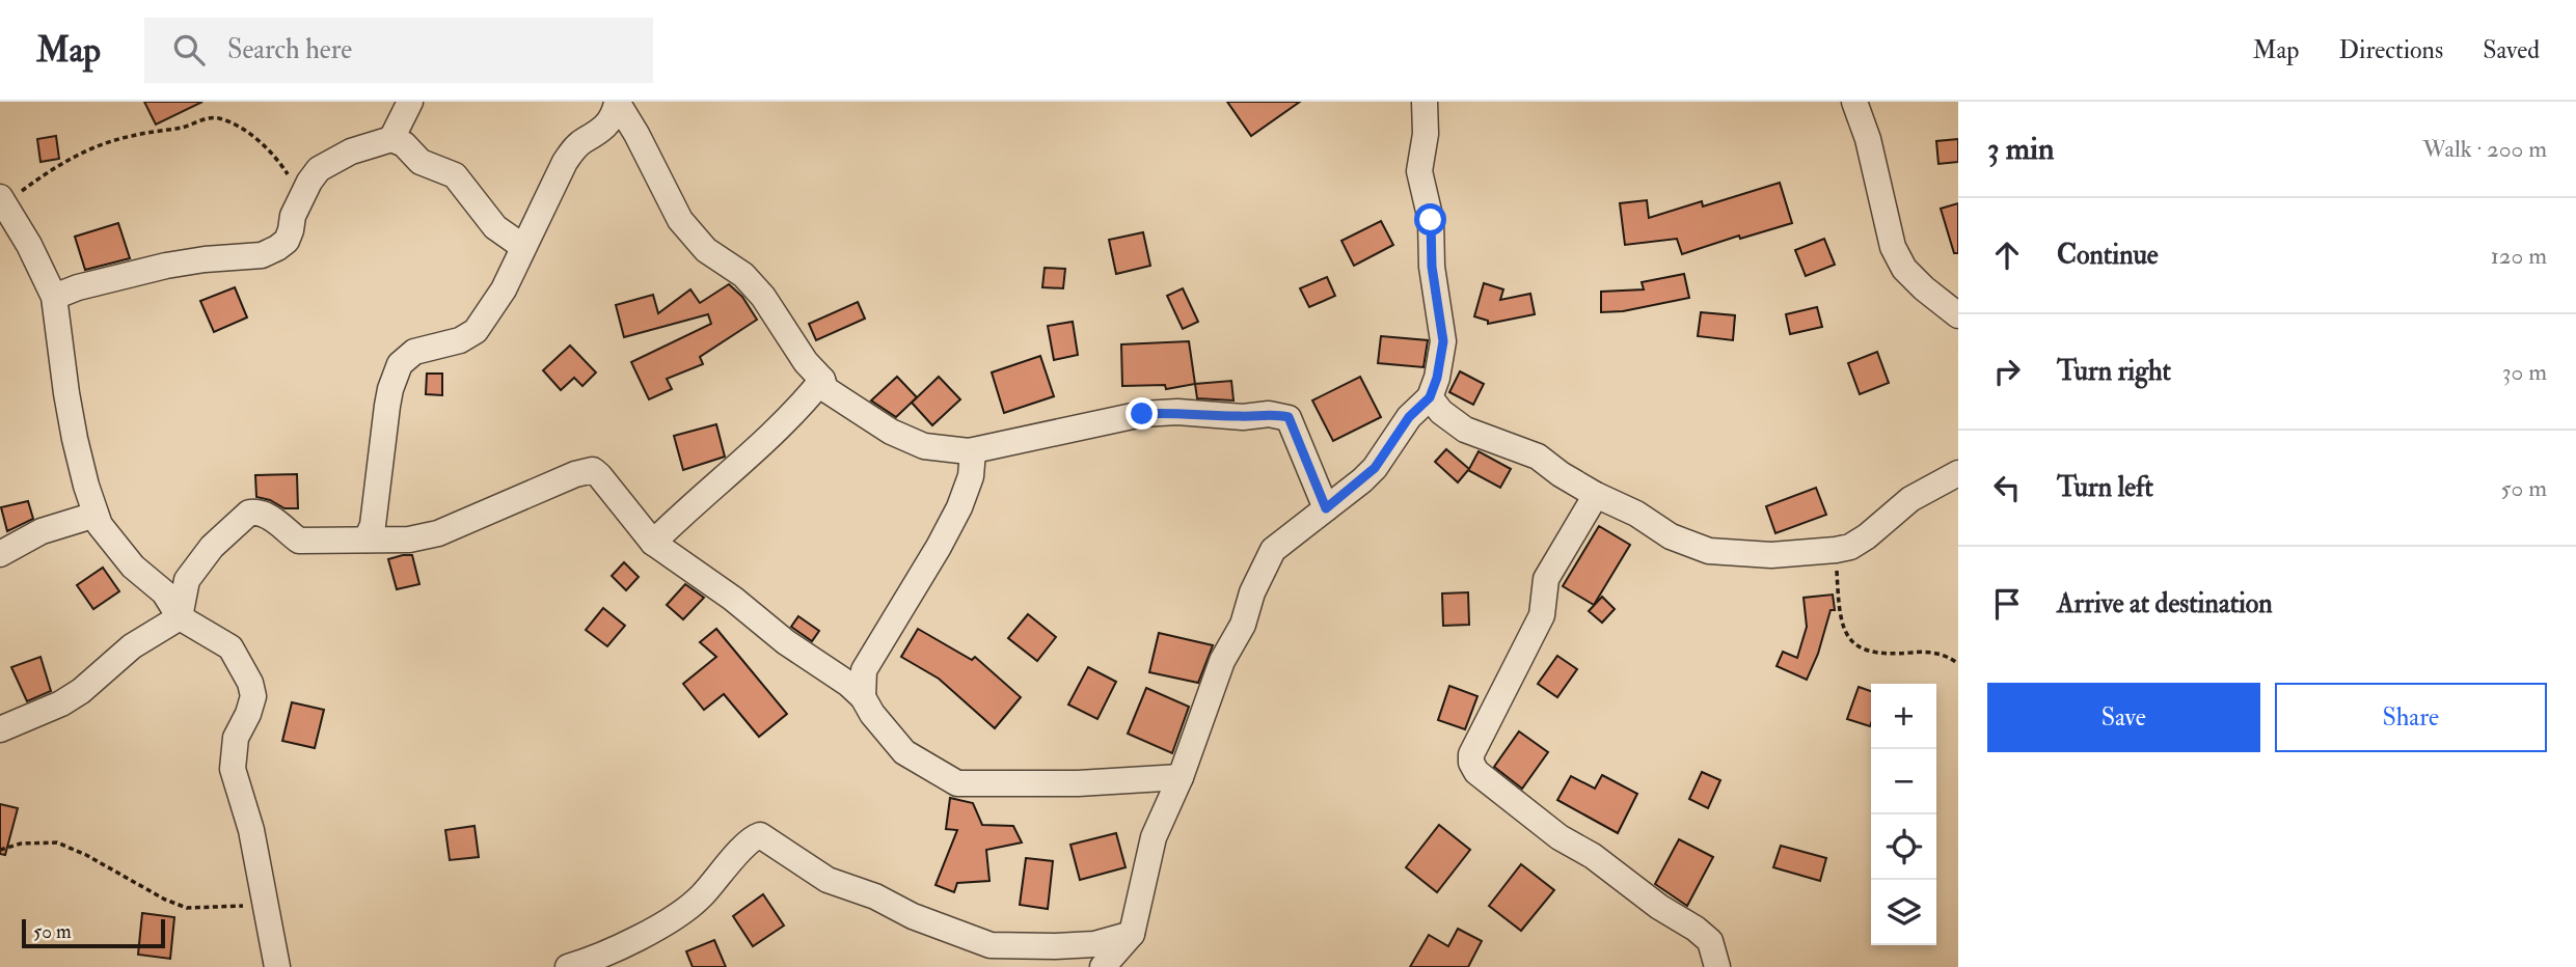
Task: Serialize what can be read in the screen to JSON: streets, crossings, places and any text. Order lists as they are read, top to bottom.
{
  "scale_bar": "50 m",
  "page": {
    "header": "Map",
    "search": "Search here",
    "nav": ["Map", "Directions", "Saved"],
    "heading": ["3 min", "Walk · 200 m"],
    "list": [
      ["Continue", "120 m"],
      ["Turn right", "30 m"],
      ["Turn left", "50 m"],
      "Arrive at destination"
    ],
    "buttons": ["Save", "Share"],
    "map_buttons": ["+", "−"],
    "scale": "50 m"
  }
}
